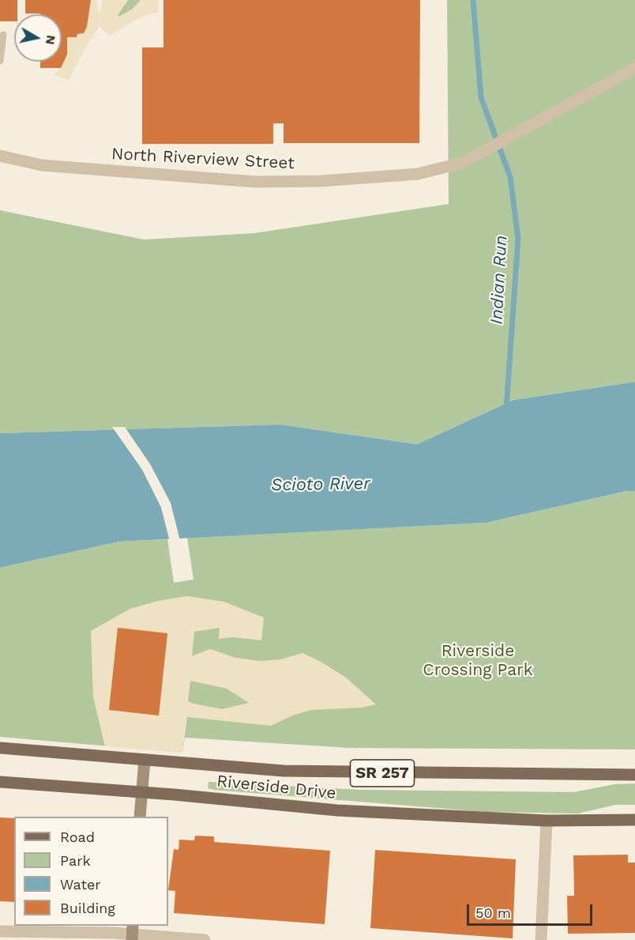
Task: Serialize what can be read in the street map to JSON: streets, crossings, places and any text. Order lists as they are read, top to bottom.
{
  "streets": {
    "main road": ["SR 257", "Riverside Drive"],
    "street": ["North Riverview Street"]
  },
  "water": ["Indian Run", "Scioto River"],
  "parks": ["Riverside Crossing Park"],
  "legend": [
    "Road",
    "Park",
    "Water",
    "Building"
  ],
  "scale_bar": "50 m",
  "north": "right"
}
